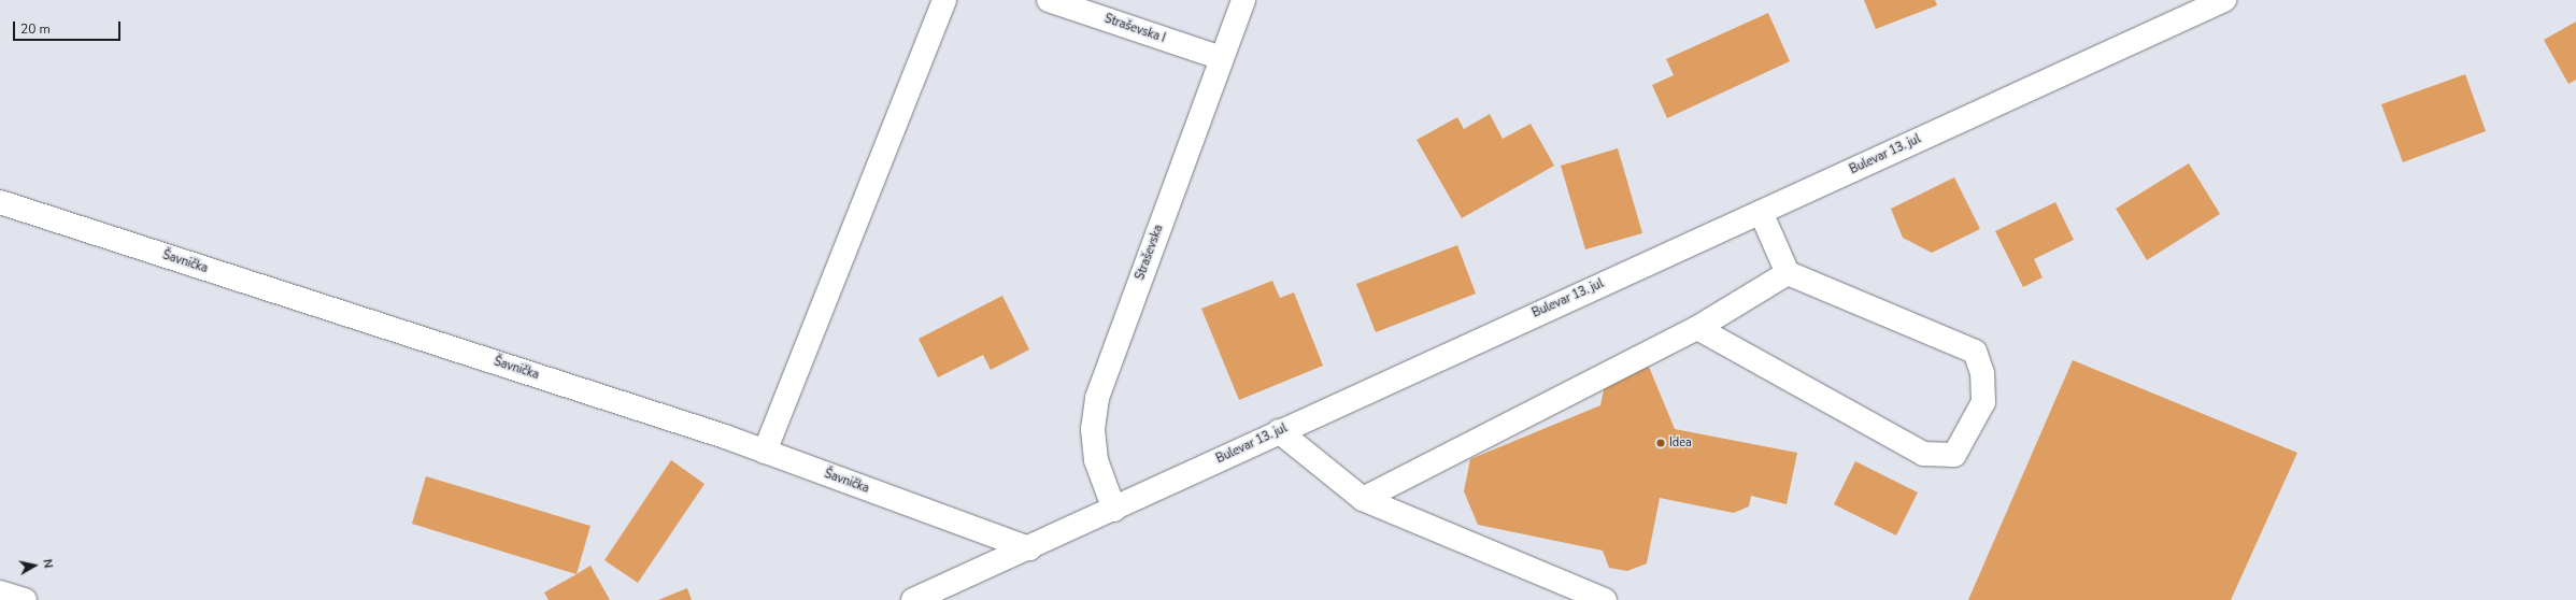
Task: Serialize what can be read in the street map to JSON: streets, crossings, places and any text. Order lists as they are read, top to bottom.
{
  "streets": {
    "street": [
      "Straševska I",
      "Bulevar 13. jul",
      "Straševska",
      "Šavnička"
    ]
  },
  "crossings": [
    ["Straševska I", "Straševska"],
    ["Bulevar 13. jul", "Straševska"],
    ["Bulevar 13. jul", "Šavnička"]
  ],
  "places": ["Idea"],
  "scale_bar": "20 m",
  "north": "right"
}
